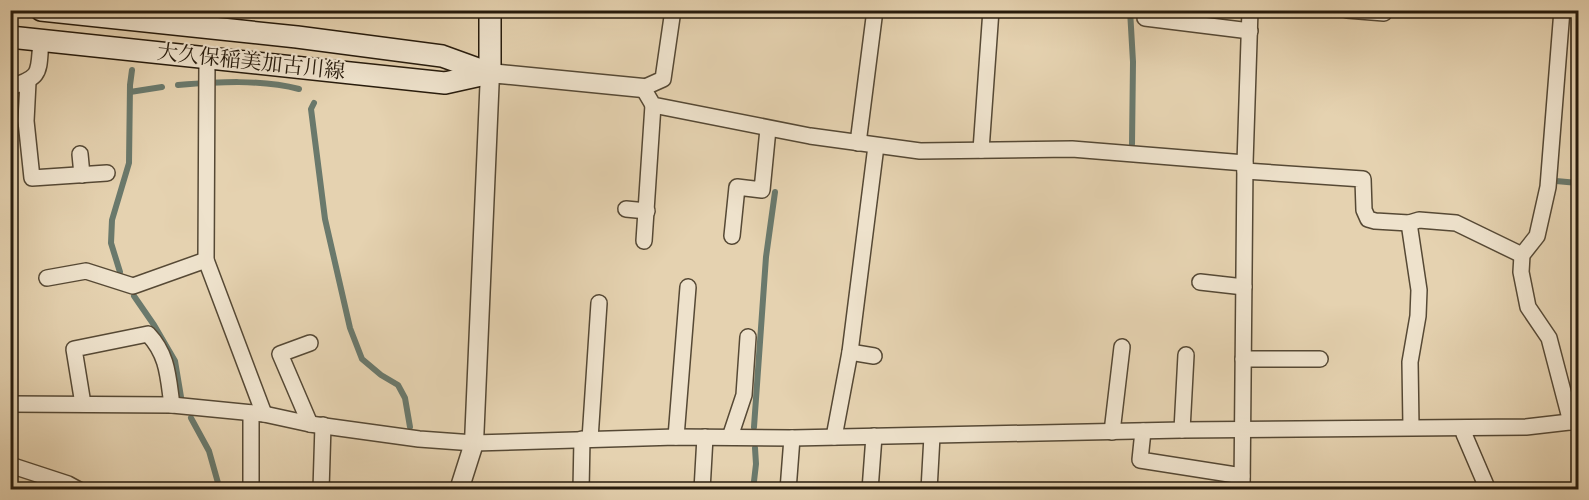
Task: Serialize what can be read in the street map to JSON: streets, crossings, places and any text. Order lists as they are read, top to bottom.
{
  "streets": {
    "main road": ["大久保稲美加古川線"]
  }
}
